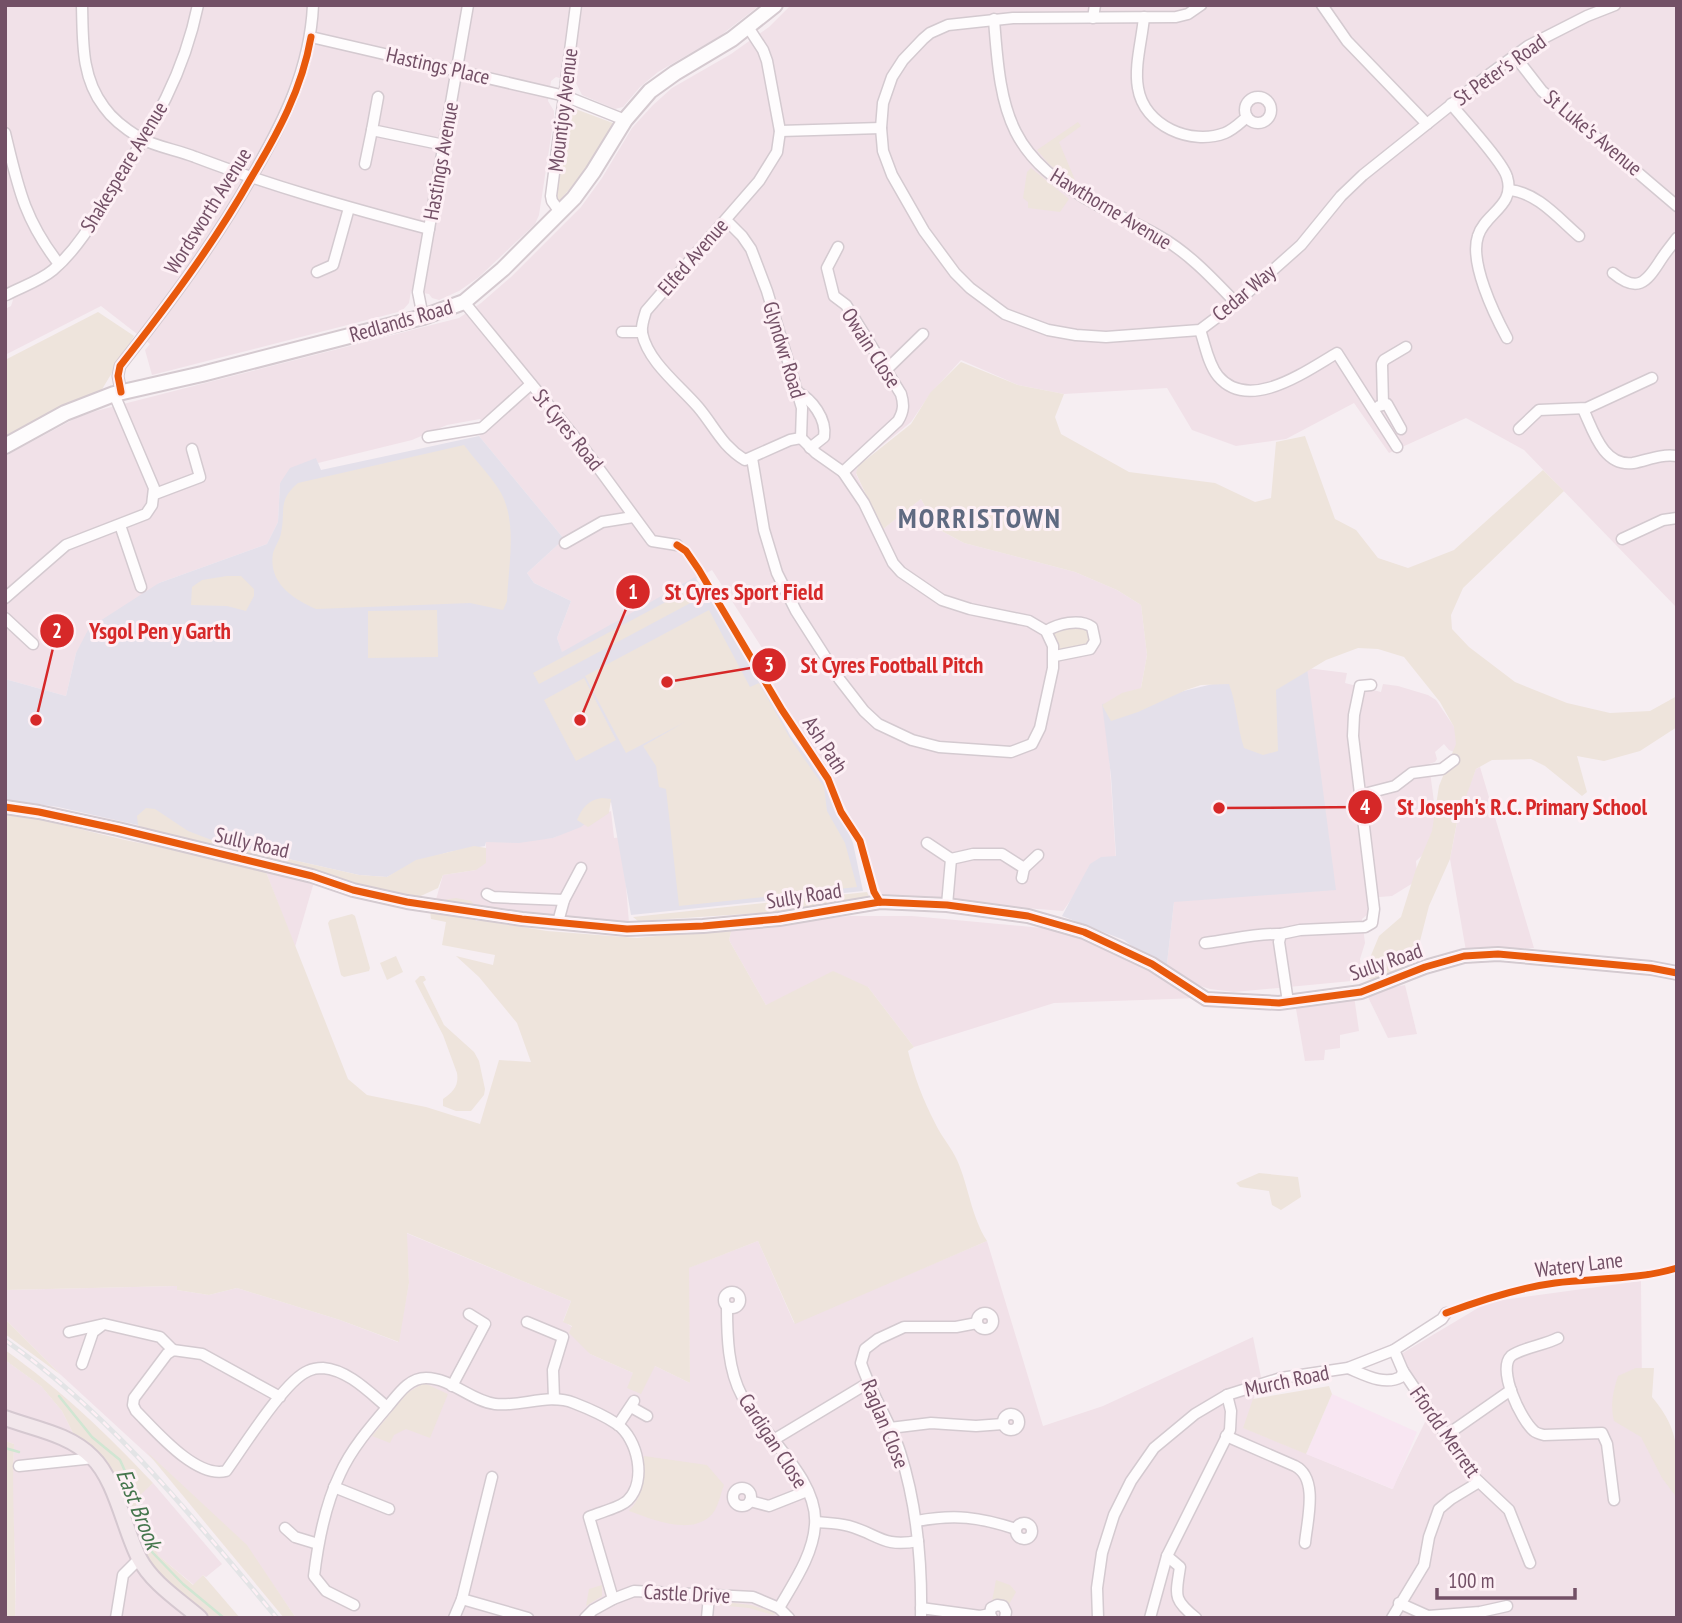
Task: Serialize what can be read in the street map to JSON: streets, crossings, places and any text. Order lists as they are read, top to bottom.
{
  "streets": {
    "main road": ["Redlands Road"],
    "street": [
      "Hastings Place",
      "St Peter's Road",
      "Mountjoy Avenue",
      "St Luke's Avenue",
      "Hastings Avenue",
      "Shakespeare Avenue",
      "Hawthorne Avenue",
      "Wordsworth Avenue",
      "Elfed Avenue",
      "Cedar Way",
      "Owain Close",
      "Glyndwr Road",
      "St Cyres Road",
      "Sully Road",
      "Murch Road",
      "Raglan Close",
      "Ffordd Merrett",
      "Cardigan Close",
      "Castle Drive"
    ],
    "cycle path": ["Ash Path", "Watery Lane"]
  },
  "crossings": [
    ["Hastings Place", "Mountjoy Avenue"],
    ["Hastings Place", "Hastings Avenue"],
    ["Hastings Place", "Wordsworth Avenue"],
    ["Hastings Place", "Redlands Road"],
    ["St Peter's Road", "St Luke's Avenue"],
    ["St Peter's Road", "Cedar Way"],
    ["Mountjoy Avenue", "Redlands Road"],
    ["Hastings Avenue", "Redlands Road"],
    ["Hawthorne Avenue", "Cedar Way"],
    ["Wordsworth Avenue", "Redlands Road"],
    ["Elfed Avenue", "Redlands Road"],
    ["Elfed Avenue", "Glyndwr Road"],
    ["Redlands Road", "St Cyres Road"],
    ["Murch Road", "Ffordd Merrett"]
  ],
  "districts": ["MORRISTOWN"],
  "water": ["East Brook"],
  "places": [
    "St Cyres Football Pitch",
    "Ysgol Pen y Garth",
    "St Cyres Sport Field",
    "St Joseph's R.C. Primary School"
  ],
  "scale_bar": "100 m"
}
